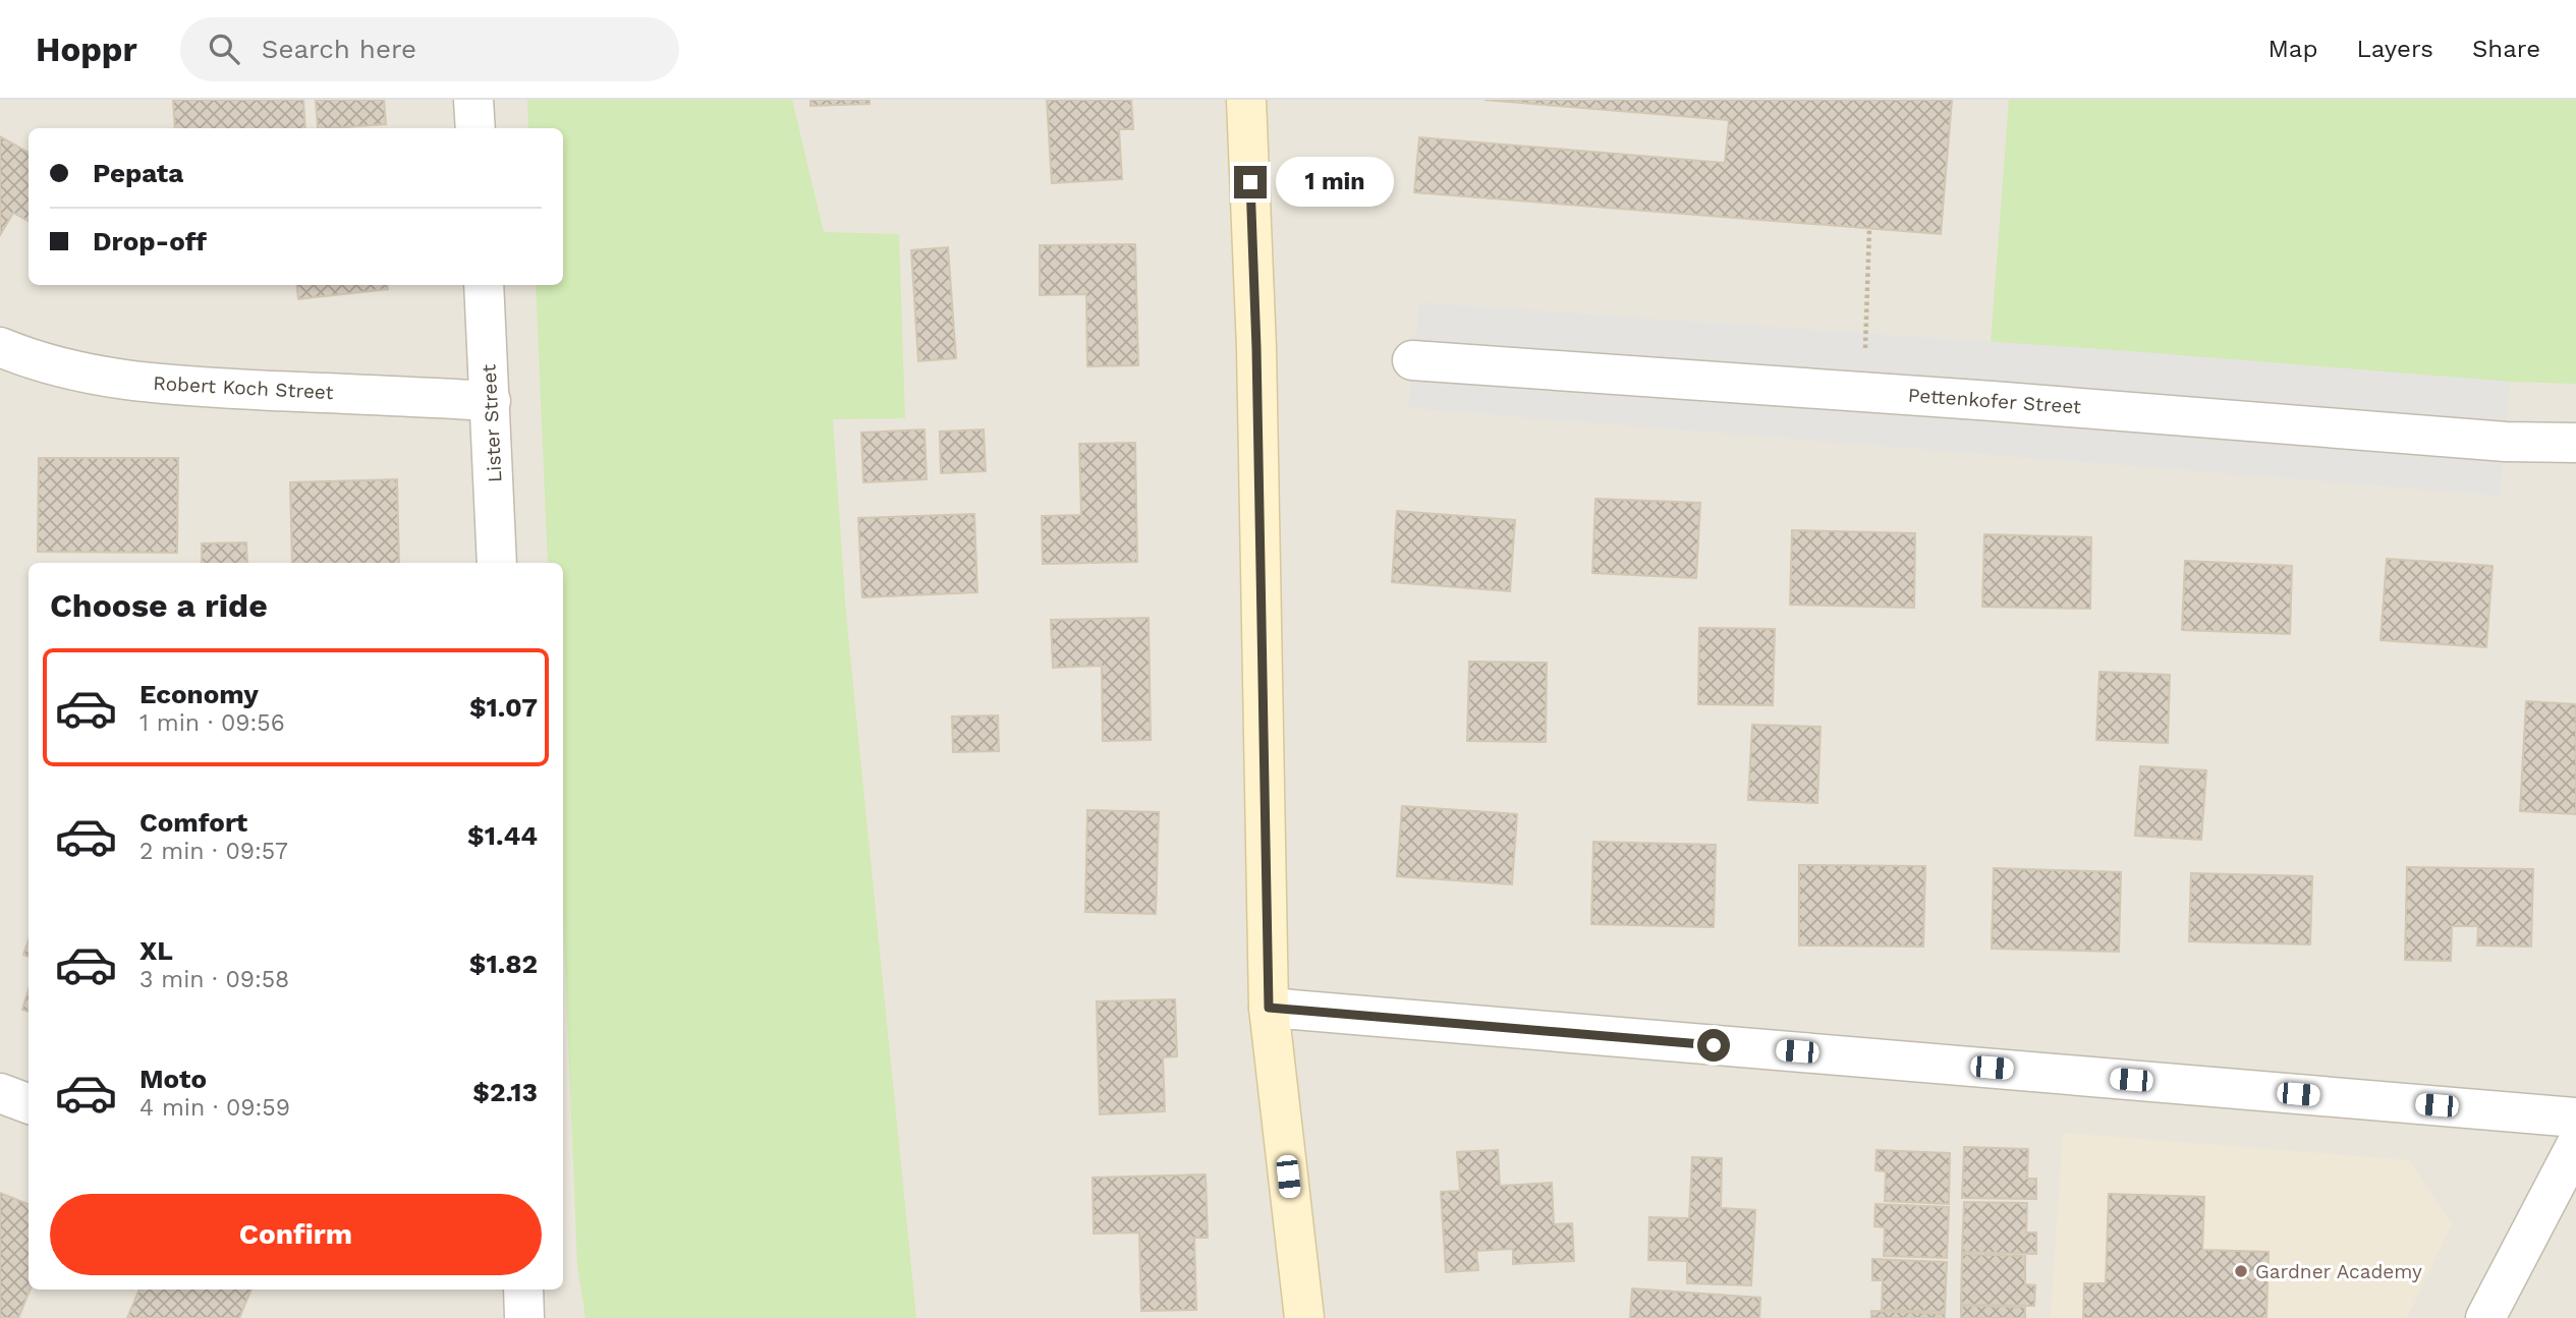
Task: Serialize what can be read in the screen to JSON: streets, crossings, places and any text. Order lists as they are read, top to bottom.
{
  "streets": {
    "street": ["Robert Koch Street", "Pettenkofer Street", "Lister Street"]
  },
  "crossings": [
    ["Robert Koch Street", "Lister Street"]
  ],
  "places": ["Gardner Academy"],
  "page": {
    "header": "Hoppr",
    "search": "Search here",
    "nav": ["Map", "Layers", "Share"],
    "banner": ["Pepata", "Drop-off"],
    "bubble": "1 min",
    "heading": "Choose a ride",
    "list": [
      {
        "name": "Economy",
        "note": "1 min · 09:56",
        "value": "$1.07"
      },
      {
        "name": "Comfort",
        "note": "2 min · 09:57",
        "value": "$1.44"
      },
      {
        "name": "XL",
        "note": "3 min · 09:58",
        "value": "$1.82"
      },
      {
        "name": "Moto",
        "note": "4 min · 09:59",
        "value": "$2.13"
      }
    ],
    "buttons": "Confirm"
  }
}
